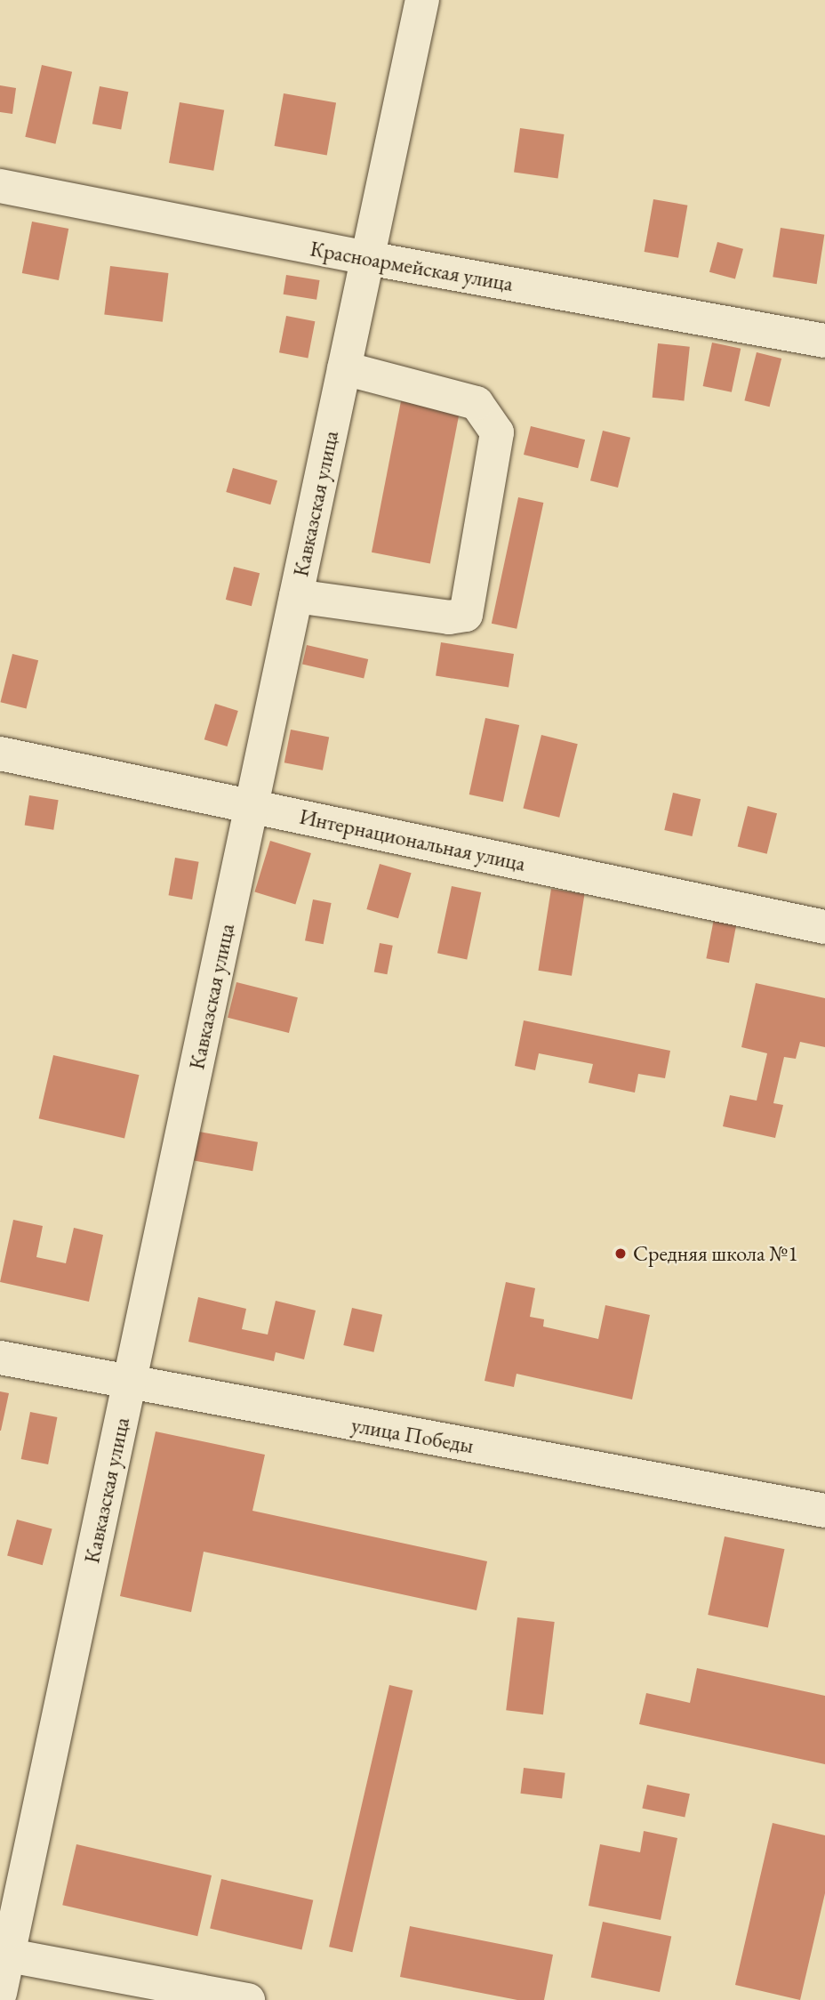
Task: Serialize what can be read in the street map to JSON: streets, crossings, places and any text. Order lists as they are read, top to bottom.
{
  "streets": {
    "street": [
      "Красноармейская улица",
      "Кавказская улица",
      "Интернациональная улица",
      "улица Победы"
    ]
  },
  "crossings": [
    ["Красноармейская улица", "Кавказская улица"],
    ["Кавказская улица", "Интернациональная улица"],
    ["Кавказская улица", "улица Победы"]
  ],
  "places": ["Средняя школа №1"]
}
